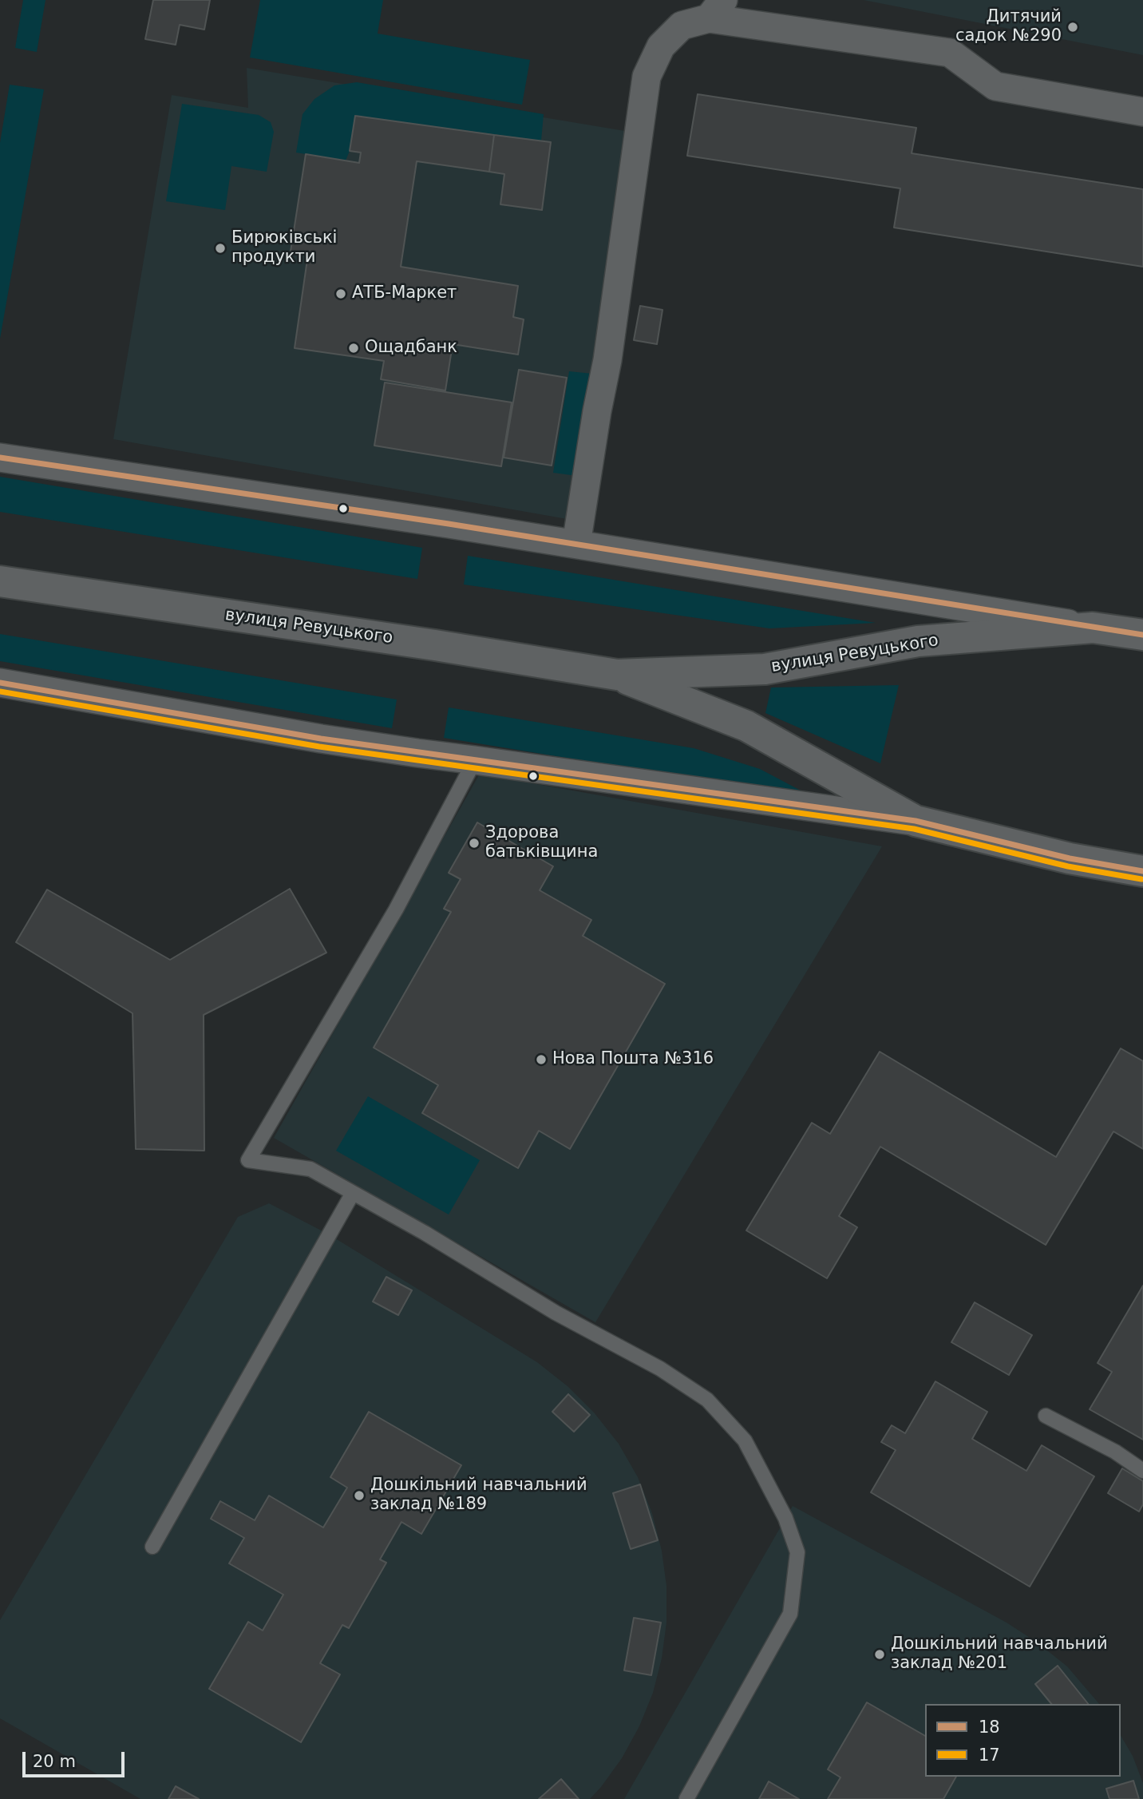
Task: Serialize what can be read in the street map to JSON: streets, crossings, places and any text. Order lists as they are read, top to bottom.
{
  "streets": {
    "street": ["вулиця Ревуцького"]
  },
  "places": [
    "Дитячий садок №290",
    "Бирюківські продукти",
    "АТБ-Маркет",
    "Ощадбанк",
    "Здорова батьківщина",
    "Нова Пошта №316",
    "Дошкільний навчальний заклад №189",
    "Дошкільний навчальний заклад №201"
  ],
  "lines": ["transit line 18", "transit line 17"],
  "legend": ["18", "17"],
  "scale_bar": "20 m"
}
